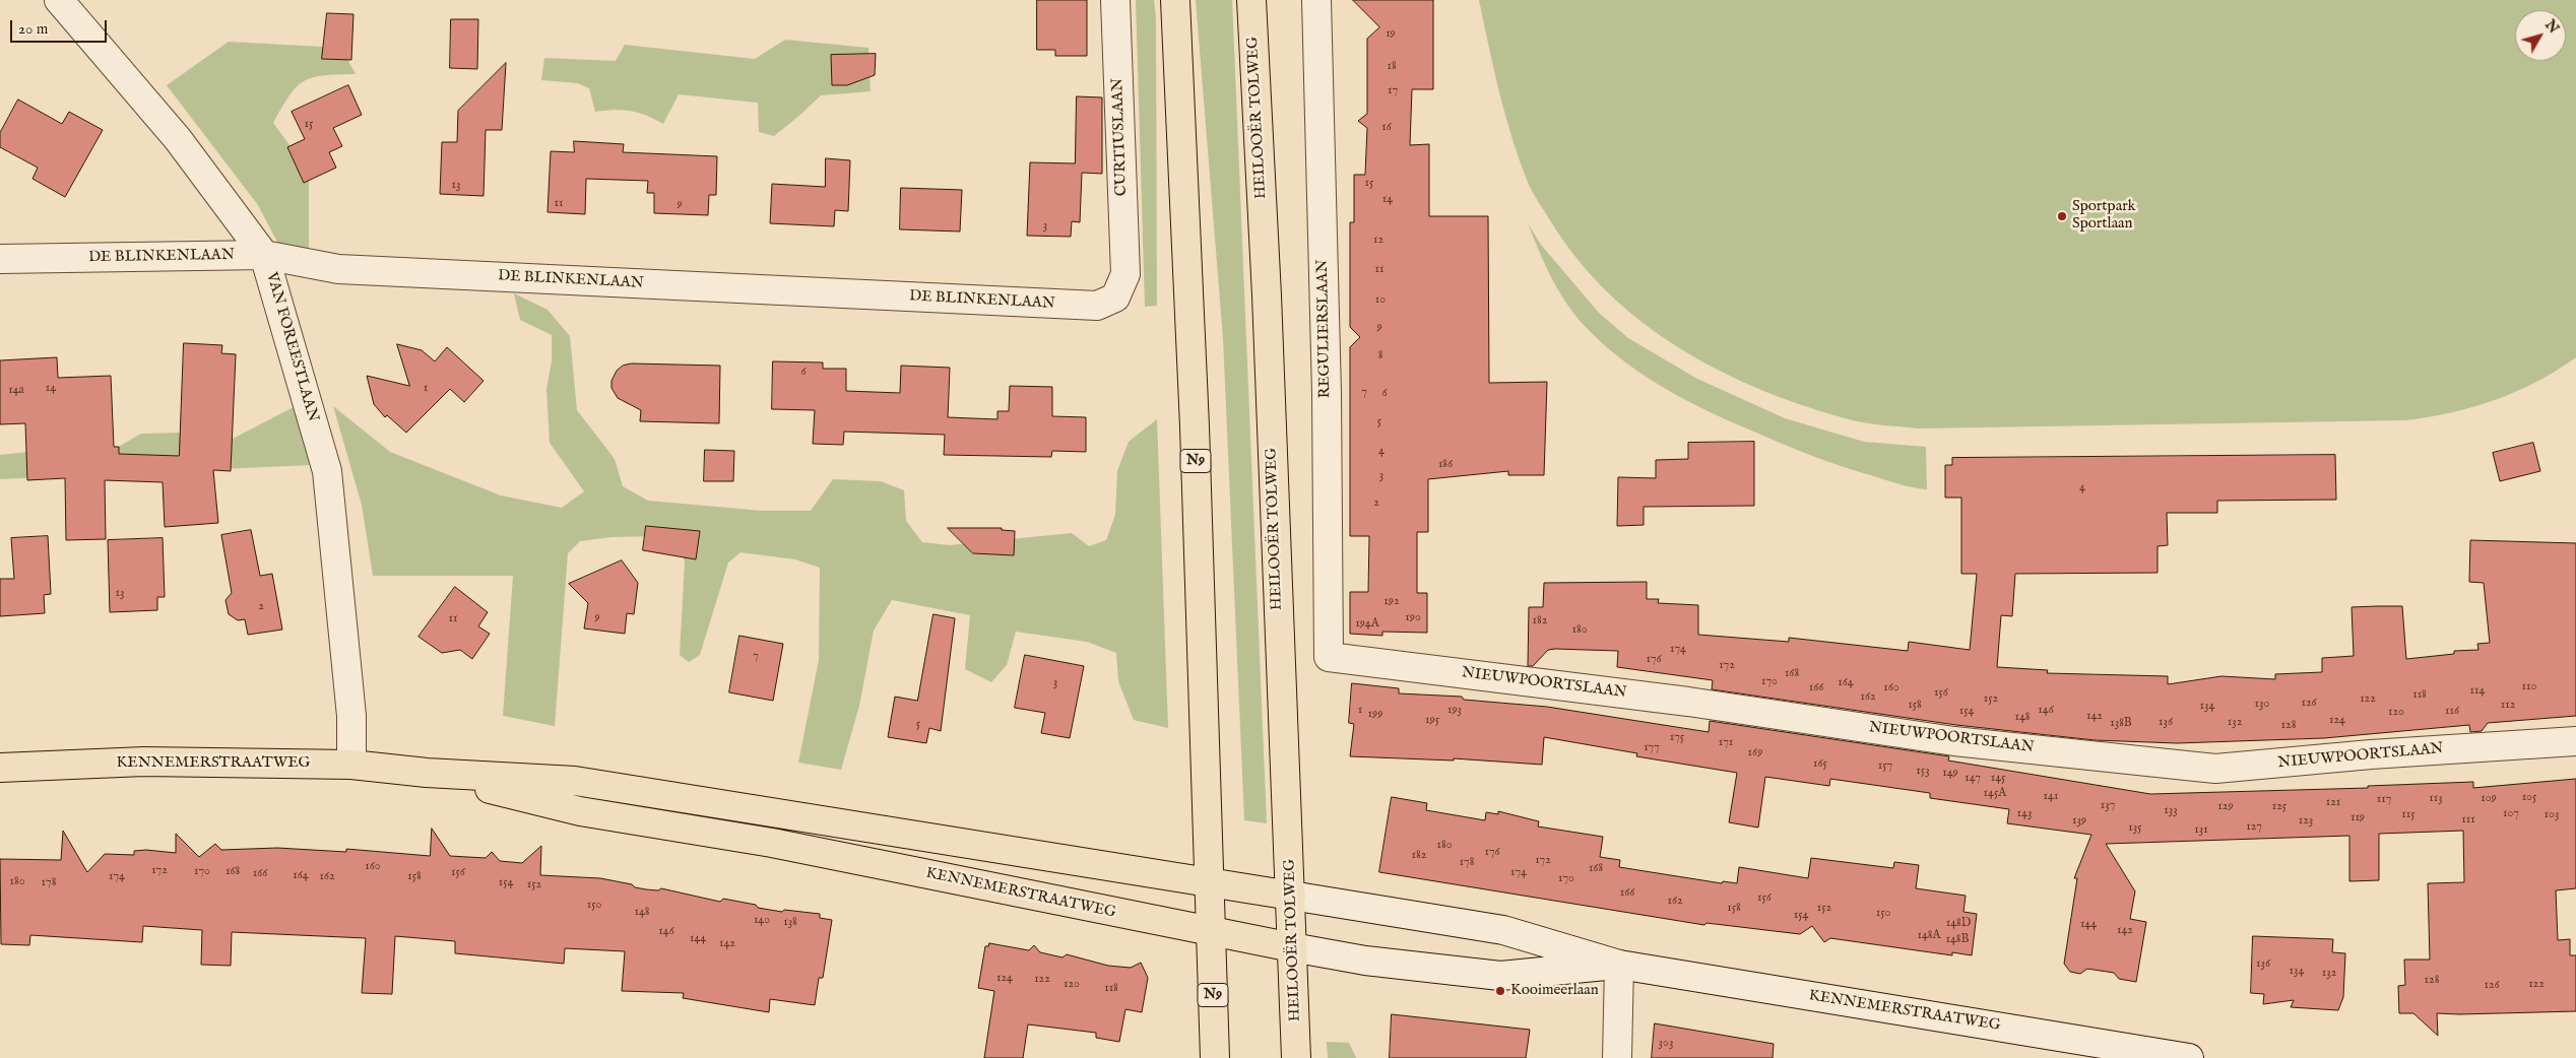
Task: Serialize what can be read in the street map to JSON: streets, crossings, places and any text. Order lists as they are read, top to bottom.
{
  "streets": {
    "main road": ["HEILOOËR TOLWEG", "N9", "KENNEMERSTRAATWEG"],
    "street": [
      "CURTIUSLAAN",
      "DE BLINKENLAAN",
      "REGULIERSLAAN",
      "VAN FOREESTLAAN",
      "NIEUWPOORTSLAAN"
    ]
  },
  "crossings": [
    ["HEILOOËR TOLWEG", "KENNEMERSTRAATWEG"],
    ["CURTIUSLAAN", "DE BLINKENLAAN"],
    ["DE BLINKENLAAN", "VAN FOREESTLAAN"],
    ["REGULIERSLAAN", "NIEUWPOORTSLAAN"],
    ["VAN FOREESTLAAN", "KENNEMERSTRAATWEG"],
    ["N9", "KENNEMERSTRAATWEG"]
  ],
  "places": ["Sportpark Sportlaan", "Kooimeerlaan"],
  "house_numbers": [
    "19",
    "18",
    "17",
    "15",
    "16",
    "15",
    "13",
    "14",
    "11",
    "9",
    "3",
    "12",
    "11",
    "10",
    "9",
    "8",
    "6",
    "14",
    "1",
    "14a",
    "7",
    "6",
    "5",
    "4",
    "186",
    "3",
    "4",
    "2",
    "13",
    "192",
    "2",
    "9",
    "190",
    "11",
    "182",
    "194A",
    "180",
    "174",
    "7",
    "176",
    "172",
    "168",
    "170",
    "3",
    "164",
    "110",
    "166",
    "160",
    "114",
    "156",
    "118",
    "162",
    "152",
    "122",
    "126",
    "130",
    "158",
    "112",
    "134",
    "1",
    "193",
    "146",
    "154",
    "116",
    "120",
    "199",
    "142",
    "148",
    "195",
    "124",
    "136",
    "132",
    "138B",
    "5",
    "128",
    "175",
    "171",
    "177",
    "169",
    "165",
    "157",
    "153",
    "149",
    "147",
    "145",
    "145A",
    "141",
    "105",
    "113",
    "109",
    "117",
    "121",
    "137",
    "129",
    "125",
    "133",
    "143",
    "107",
    "115",
    "103",
    "119",
    "111",
    "139",
    "123",
    "127",
    "135",
    "131",
    "180",
    "176",
    "182",
    "172",
    "178",
    "160",
    "168",
    "172",
    "170",
    "168",
    "156",
    "174",
    "166",
    "164",
    "174",
    "162",
    "158",
    "170",
    "180",
    "178",
    "154",
    "152",
    "166",
    "156",
    "162",
    "150",
    "158",
    "152",
    "148",
    "150",
    "154",
    "140",
    "138",
    "148D",
    "144",
    "142",
    "146",
    "148A",
    "144",
    "148B",
    "142",
    "136",
    "134",
    "132",
    "124",
    "122",
    "128",
    "120",
    "122",
    "126",
    "118",
    "303"
  ],
  "scale_bar": "20 m",
  "north": "top right"
}
